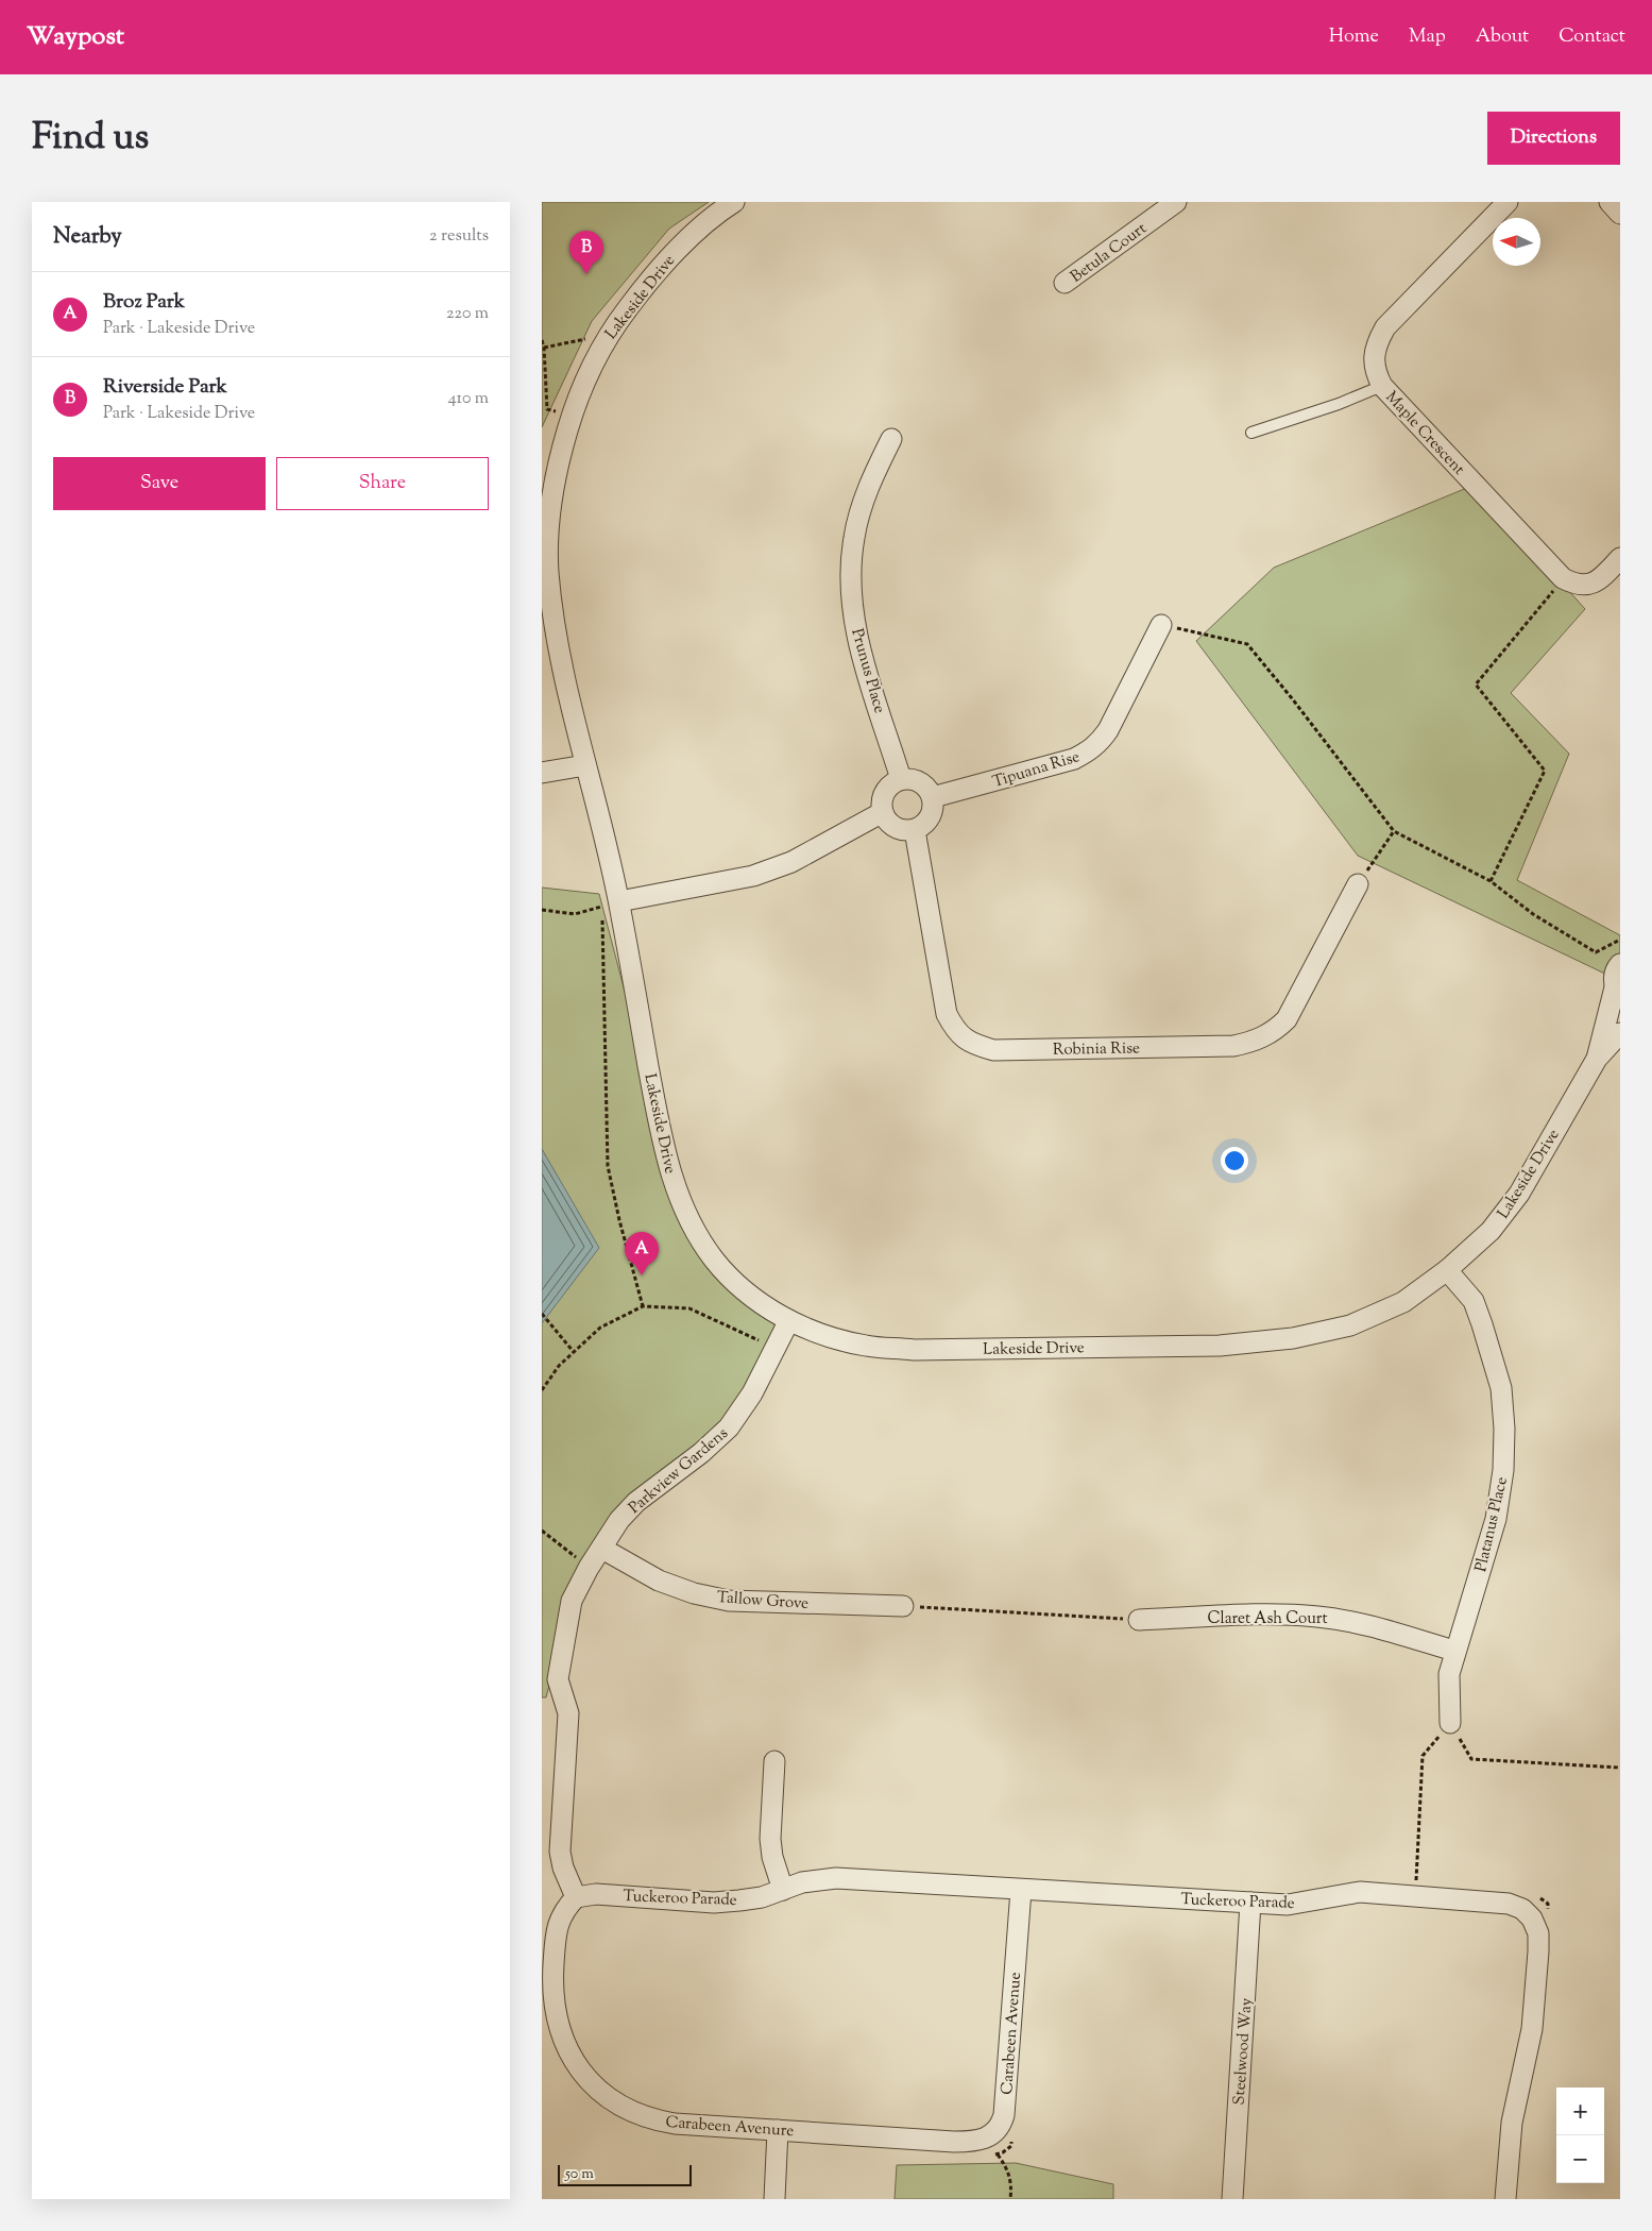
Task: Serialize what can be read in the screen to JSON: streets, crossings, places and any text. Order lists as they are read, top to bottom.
{
  "streets": {
    "street": [
      "Betula Court",
      "Lakeside Drive",
      "Maple Crescent",
      "Prunus Place",
      "Tipuana Rise",
      "Robinia Rise",
      "Parkview Gardens",
      "Platanus Place",
      "Tallow Grove",
      "Claret Ash Court",
      "Tuckeroo Parade",
      "Carabeen Avenue",
      "Steelwood Way",
      "Carabeen Avenure"
    ]
  },
  "crossings": [
    ["Lakeside Drive", "Parkview Gardens"],
    ["Lakeside Drive", "Platanus Place"],
    ["Prunus Place", "Tipuana Rise"],
    ["Prunus Place", "Robinia Rise"],
    ["Tipuana Rise", "Robinia Rise"],
    ["Parkview Gardens", "Tallow Grove"],
    ["Parkview Gardens", "Tuckeroo Parade"],
    ["Parkview Gardens", "Carabeen Avenure"],
    ["Platanus Place", "Claret Ash Court"],
    ["Tuckeroo Parade", "Carabeen Avenue"],
    ["Tuckeroo Parade", "Steelwood Way"],
    ["Tuckeroo Parade", "Carabeen Avenure"],
    ["Carabeen Avenue", "Carabeen Avenure"]
  ],
  "scale_bar": "50 m",
  "north": "left",
  "page": {
    "header": "Waypost",
    "nav": [
      "Home",
      "Map",
      "About",
      "Contact"
    ],
    "title": "Find us",
    "buttons": [
      "Directions",
      ["Save", "Share"]
    ],
    "heading": ["Nearby", "2 results"],
    "pins": ["B", "A"],
    "list": [
      {
        "mark": "A",
        "name": "Broz Park",
        "note": "Park · Lakeside Drive",
        "value": "220 m"
      },
      {
        "mark": "B",
        "name": "Riverside Park",
        "note": "Park · Lakeside Drive",
        "value": "410 m"
      }
    ],
    "map_buttons": ["+", "−"],
    "scale": "50 m"
  }
}
